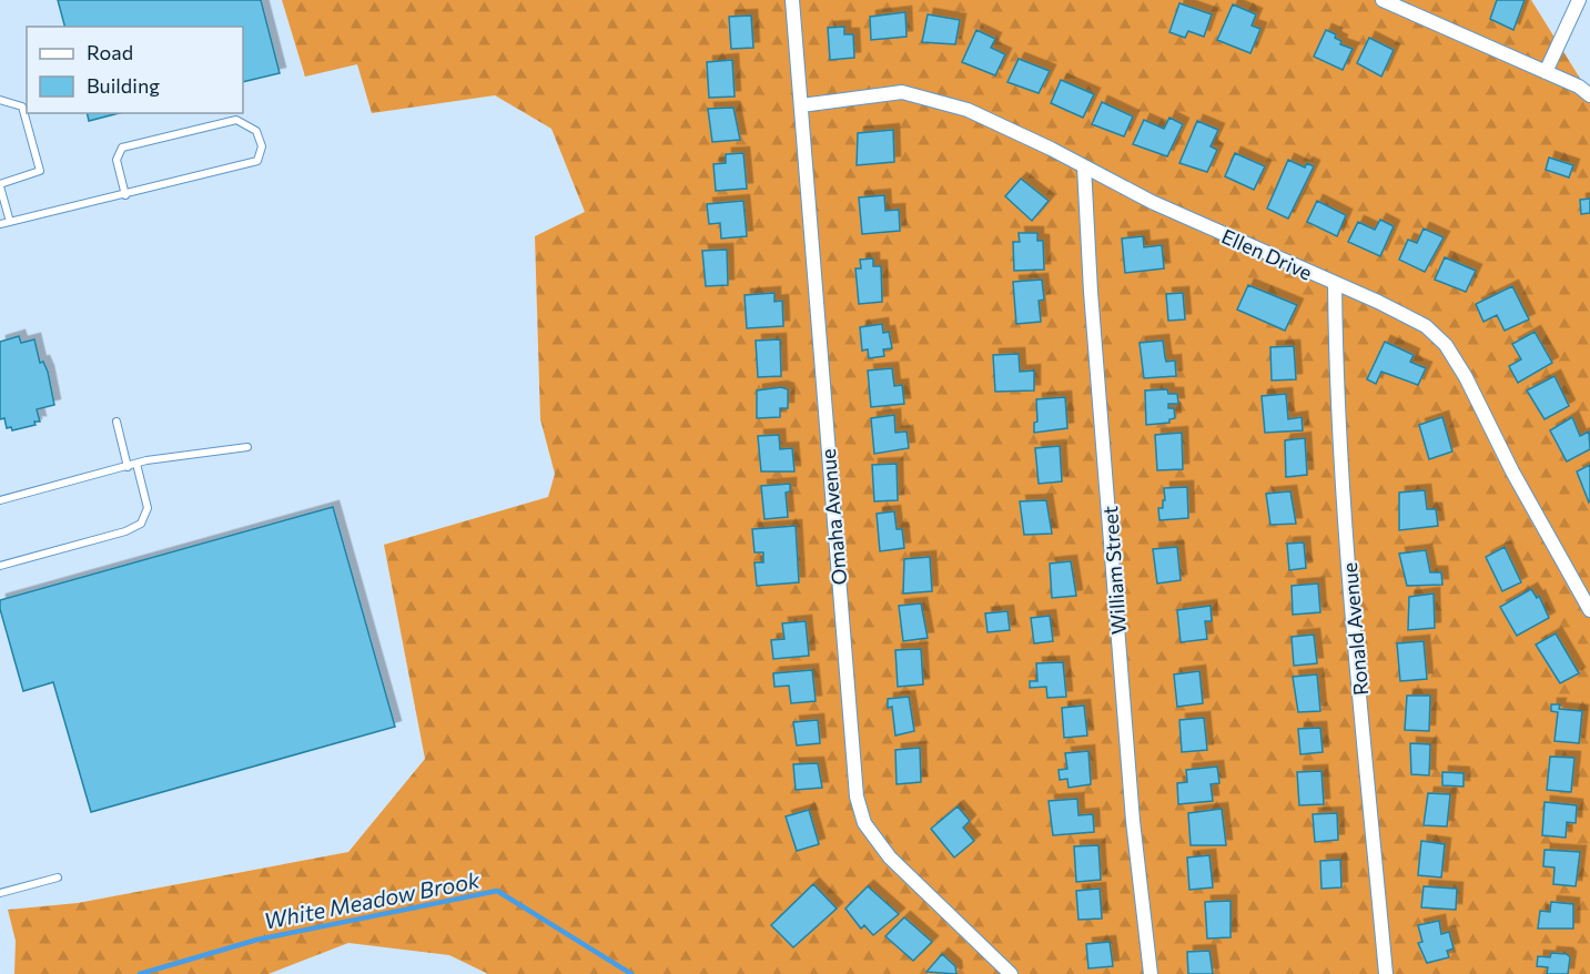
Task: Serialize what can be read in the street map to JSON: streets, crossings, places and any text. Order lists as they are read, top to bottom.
{
  "streets": {
    "street": [
      "Ellen Drive",
      "Omaha Avenue",
      "William Street",
      "Ronald Avenue"
    ]
  },
  "crossings": [
    ["Ellen Drive", "Omaha Avenue"],
    ["Ellen Drive", "William Street"],
    ["Ellen Drive", "Ronald Avenue"]
  ],
  "water": ["White Meadow Brook"],
  "legend": ["Road", "Building"]
}
